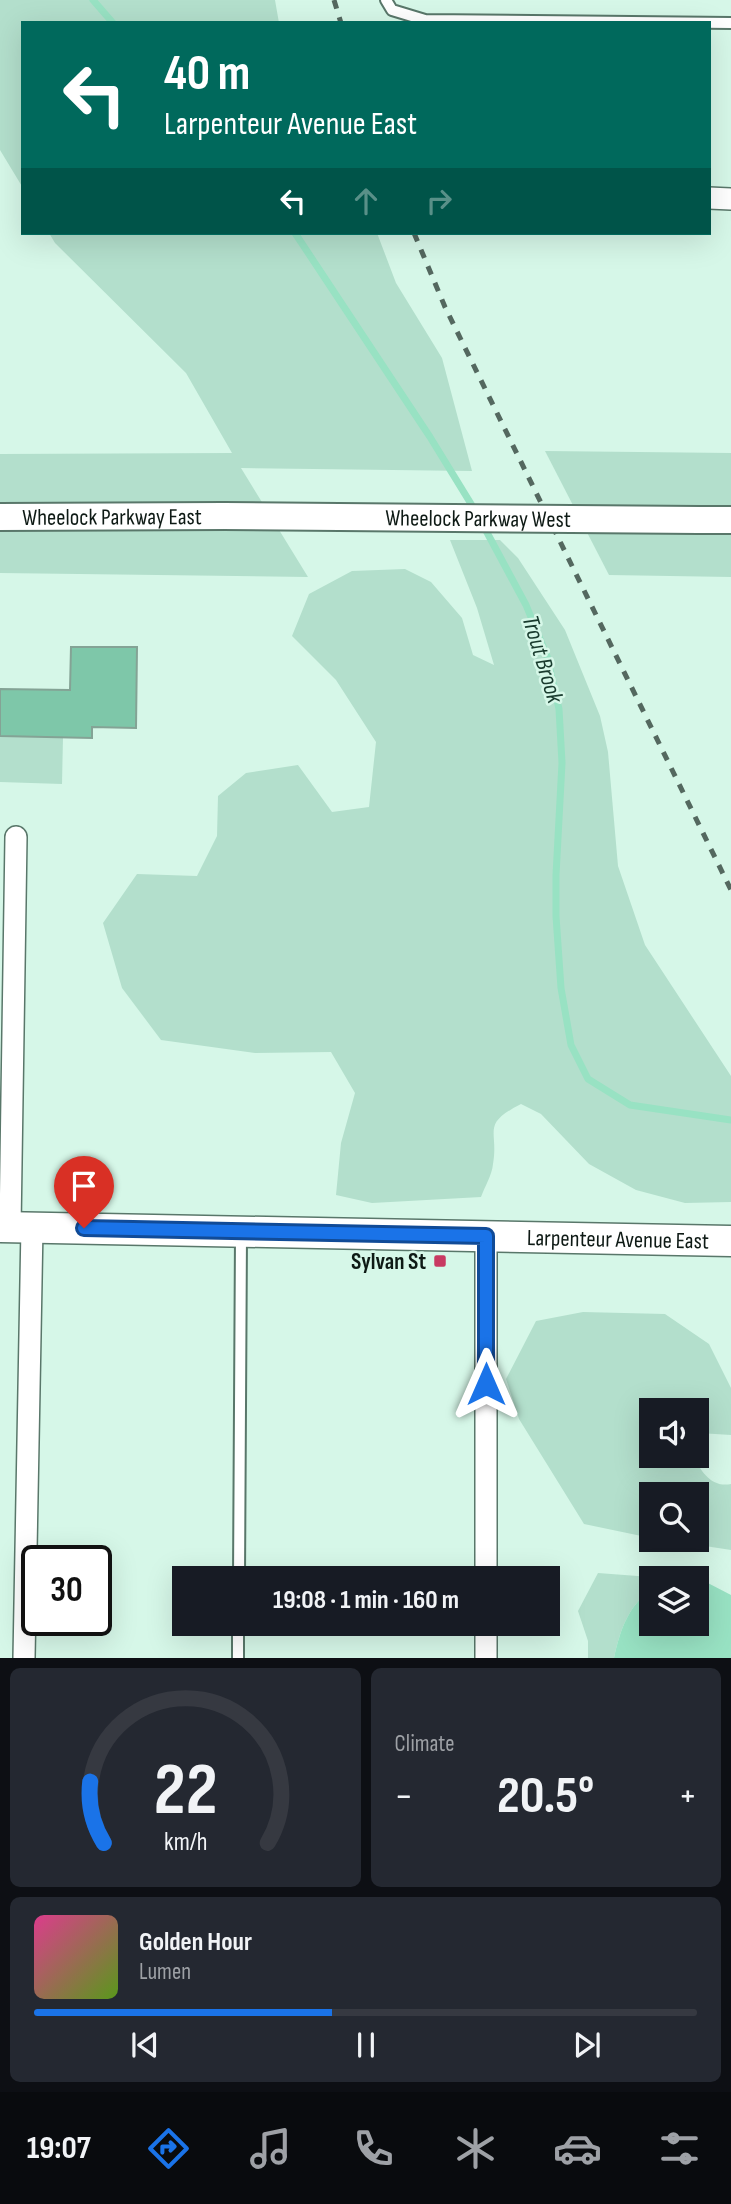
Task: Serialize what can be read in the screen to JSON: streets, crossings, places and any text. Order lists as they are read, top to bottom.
{
  "streets": {
    "main road": ["Larpenteur Avenue East"],
    "street": ["Wheelock Parkway East", "Wheelock Parkway West"]
  },
  "crossings": [
    ["Wheelock Parkway East", "Wheelock Parkway West"]
  ],
  "water": ["Trout Brook"],
  "places": {
    "transit": ["Sylvan St"]
  },
  "page": {
    "turn": ["40 m", "Larpenteur Avenue East"],
    "limit": "30",
    "trip": "19:08 · 1 min · 160 m",
    "tile": "Climate",
    "heat": ["−", "20.5°", "+"],
    "song": ["Golden Hour", "Lumen"],
    "tabs": "19:07",
    "gauge": ["22", "km/h"]
  }
}
